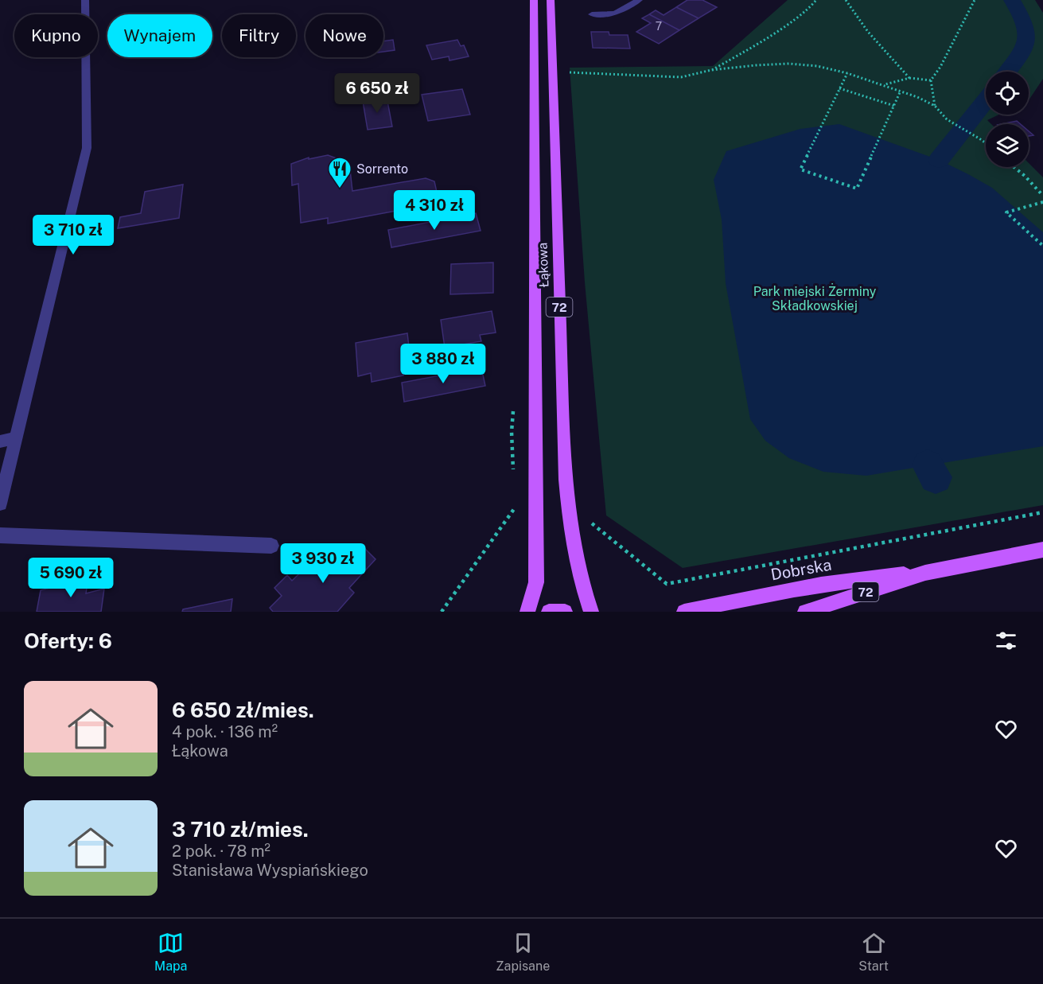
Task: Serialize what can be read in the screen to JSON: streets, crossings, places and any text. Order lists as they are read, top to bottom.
{
  "streets": {
    "main road": ["Łąkowa", "72", "Dobrska"]
  },
  "parks": ["Park miejski Żerminy Składkowskiej"],
  "places": {
    "restaurant": ["Sorrento"]
  },
  "house_numbers": ["7"],
  "page": {
    "chip": [
      "Kupno",
      "Wynajem",
      "Filtry",
      "Nowe"
    ],
    "price": [
      "6 650 zł",
      "4 310 zł",
      "3 710 zł",
      "3 880 zł",
      "3 930 zł",
      "5 690 zł"
    ],
    "heading": "Oferty: 6",
    "list": [
      {
        "name": "6 650 zł/mies.",
        "note": "4 pok. · 136 m² · Łąkowa"
      },
      {
        "name": "3 710 zł/mies.",
        "note": "2 pok. · 78 m² · Stanisława Wyspiańskiego"
      }
    ],
    "tabs": ["Mapa", "Zapisane", "Start"]
  }
}
